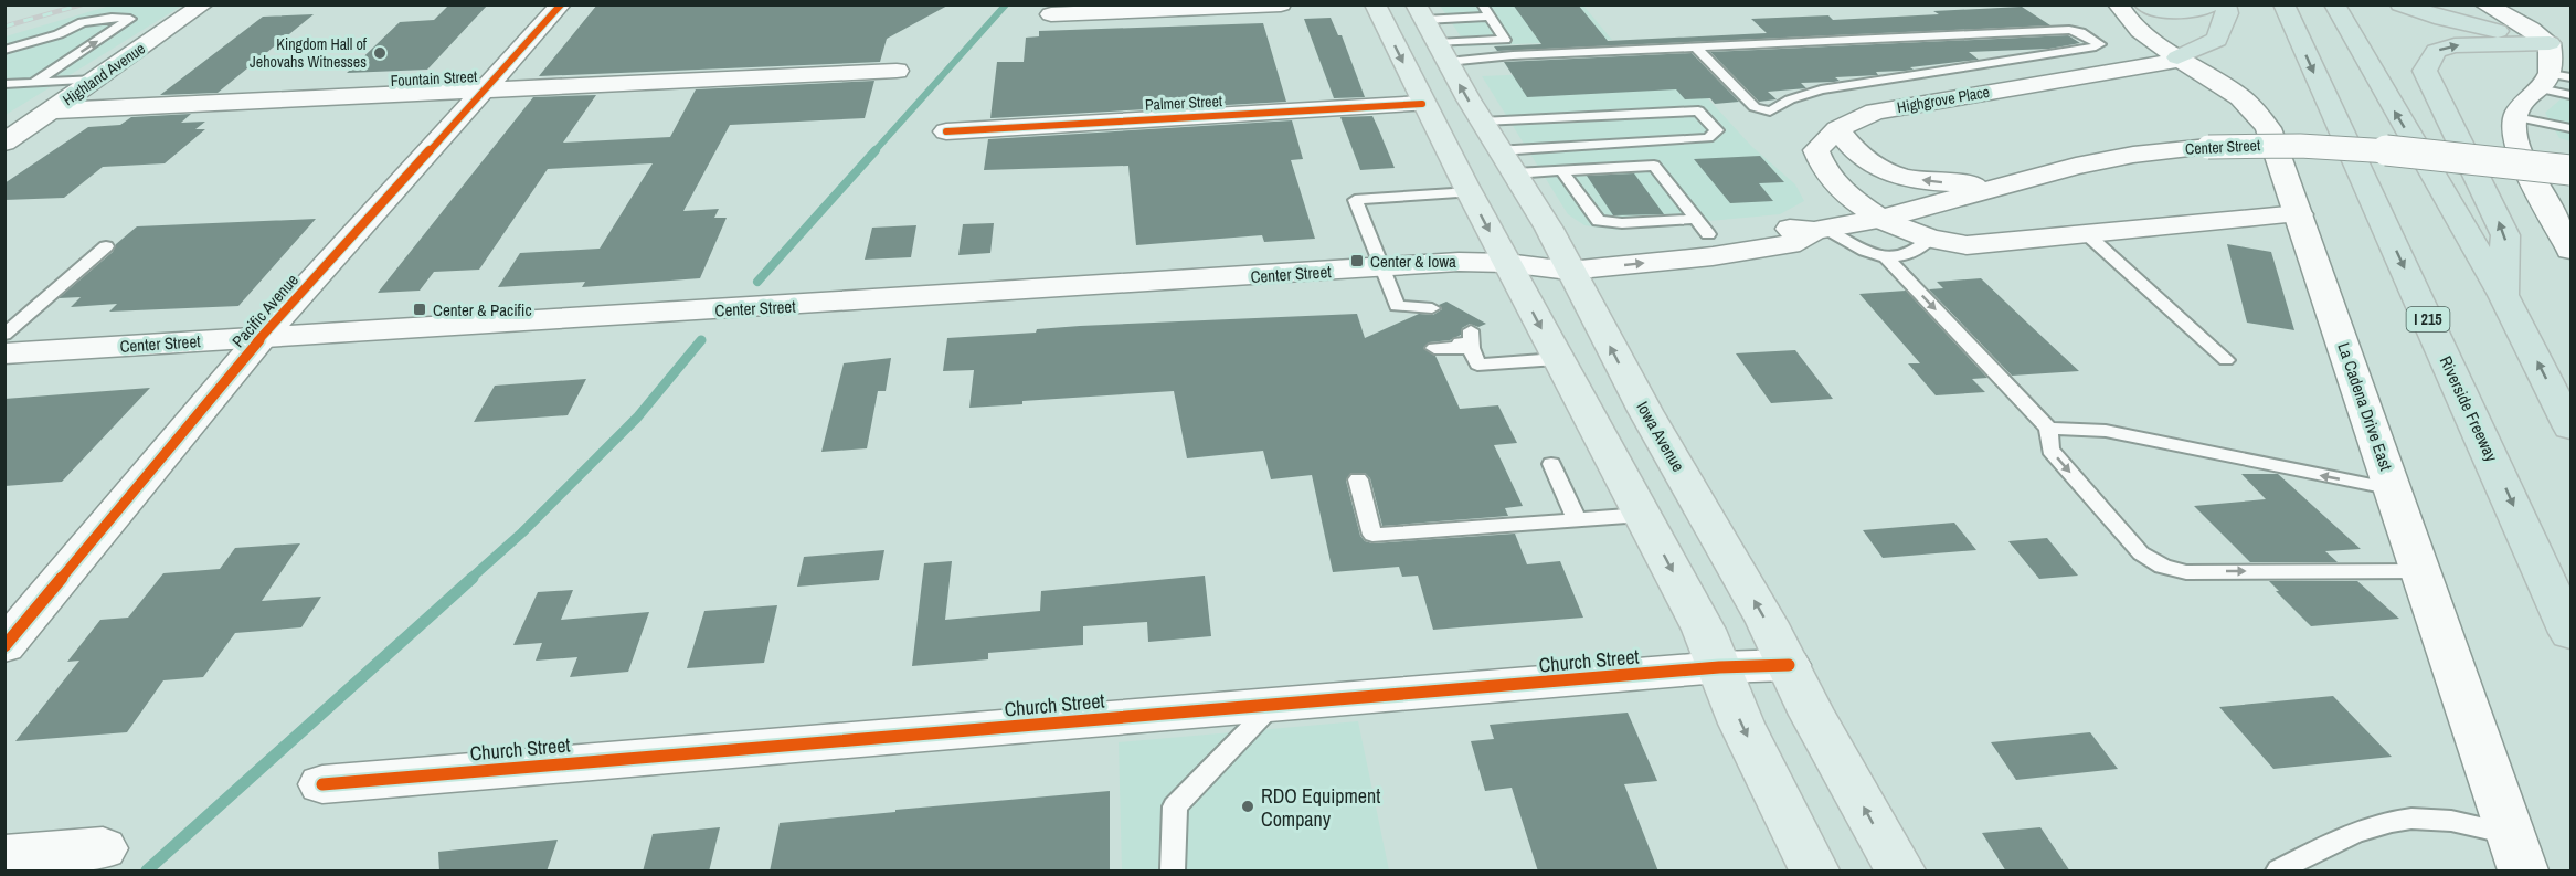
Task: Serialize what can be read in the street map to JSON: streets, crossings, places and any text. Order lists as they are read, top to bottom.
{
  "streets": {
    "highway": ["I 215", "Riverside Freeway"],
    "main road": [
      "Highland Avenue",
      "Fountain Street",
      "Highgrove Place",
      "Palmer Street",
      "Center Street",
      "Pacific Avenue",
      "La Cadena Drive East",
      "Iowa Avenue",
      "Church Street"
    ]
  },
  "crossings": [
    ["Highland Avenue", "Fountain Street"],
    ["Fountain Street", "Pacific Avenue"],
    ["Highgrove Place", "Center Street"],
    ["Highgrove Place", "La Cadena Drive East"],
    ["Center Street", "Pacific Avenue"],
    ["Center Street", "Iowa Avenue"],
    ["Iowa Avenue", "Church Street"]
  ],
  "places": {
    "other": ["Kingdom Hall of Jehovahs Witnesses", "RDO Equipment Company"],
    "transit": ["Center & Iowa", "Center & Pacific"]
  }
}
